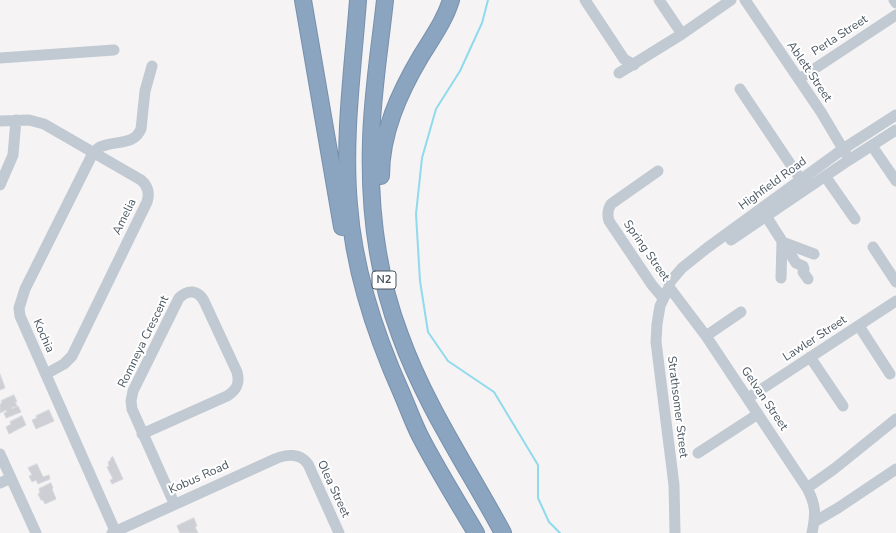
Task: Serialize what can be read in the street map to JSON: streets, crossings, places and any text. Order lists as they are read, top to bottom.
{
  "streets": {
    "highway": ["N2"],
    "street": [
      "Perla Street",
      "Ablett Street",
      "Highfield Road",
      "Amelia",
      "Spring Street",
      "Kochia",
      "Lawler Street",
      "Romneya Crescent",
      "Gelvan Street",
      "Strathsomer Street",
      "Kobus Road",
      "Olea Street"
    ]
  },
  "crossings": [
    ["Perla Street", "Ablett Street"],
    ["Ablett Street", "Highfield Road"],
    ["Highfield Road", "Gelvan Street"],
    ["Highfield Road", "Strathsomer Street"],
    ["Amelia", "Kochia"],
    ["Spring Street", "Strathsomer Street"],
    ["Kochia", "Kobus Road"],
    ["Lawler Street", "Gelvan Street"],
    ["Romneya Crescent", "Kobus Road"],
    ["Gelvan Street", "Strathsomer Street"],
    ["Kobus Road", "Olea Street"]
  ]
}
